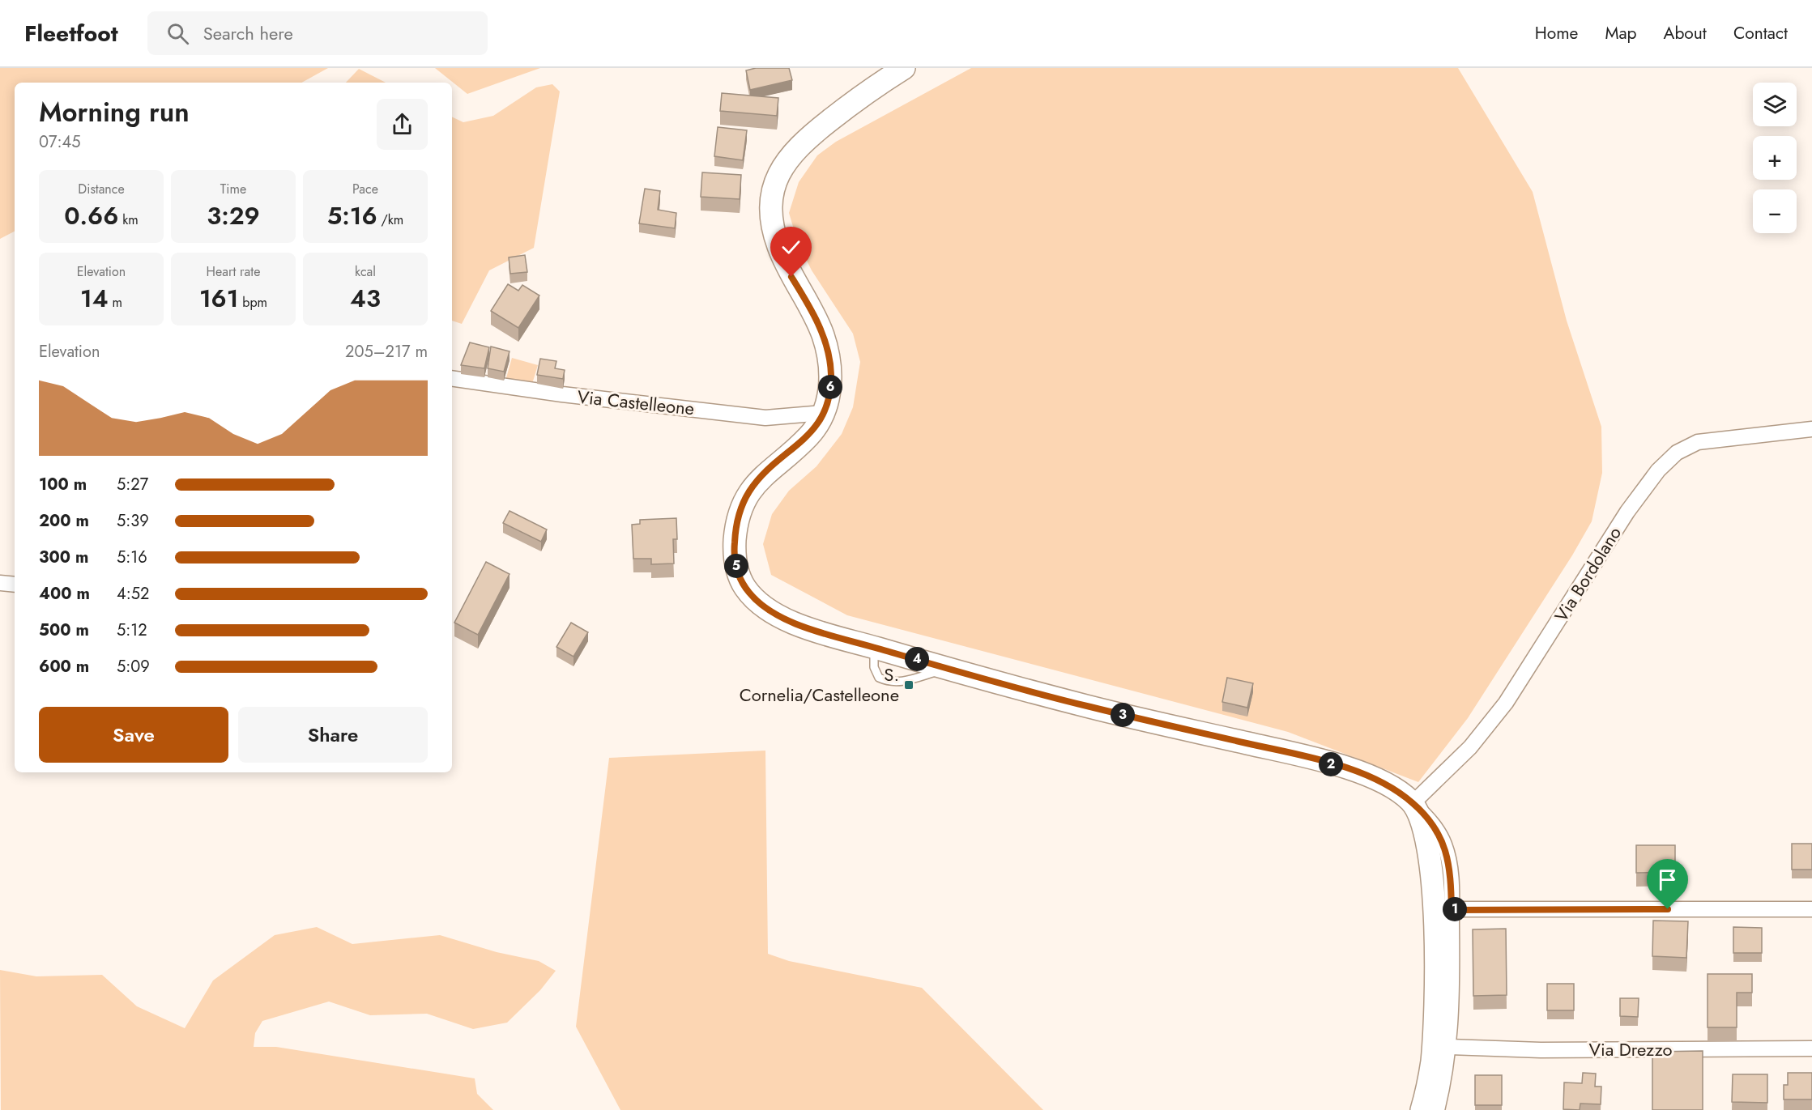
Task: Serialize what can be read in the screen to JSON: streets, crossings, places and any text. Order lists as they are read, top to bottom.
{
  "streets": {
    "street": ["Via Castelleone", "Via Bordolano", "Via Drezzo"]
  },
  "places": {
    "transit": ["S. Cornelia/Castelleone"]
  },
  "page": {
    "header": "Fleetfoot",
    "search": "Search here",
    "nav": [
      "Home",
      "Map",
      "About",
      "Contact"
    ],
    "map_buttons": ["+", "−"],
    "heading": ["Morning run", "07:45"],
    "stats": [
      ["Distance", "0.66 km"],
      ["Time", "3:29"],
      ["Pace", "5:16 /km"],
      ["Elevation", "14 m"],
      ["Heart rate", "161 bpm"],
      ["kcal", "43"]
    ],
    "chart": ["Elevation", "205–217 m"],
    "pins": [
      "6",
      "5",
      "4",
      "3",
      "2",
      "1"
    ],
    "list": [
      {
        "name": "100 m",
        "note": "5:27"
      },
      {
        "name": "200 m",
        "note": "5:39"
      },
      {
        "name": "300 m",
        "note": "5:16"
      },
      {
        "name": "400 m",
        "note": "4:52"
      },
      {
        "name": "500 m",
        "note": "5:12"
      },
      {
        "name": "600 m",
        "note": "5:09"
      }
    ],
    "buttons": ["Save", "Share"]
  }
}
